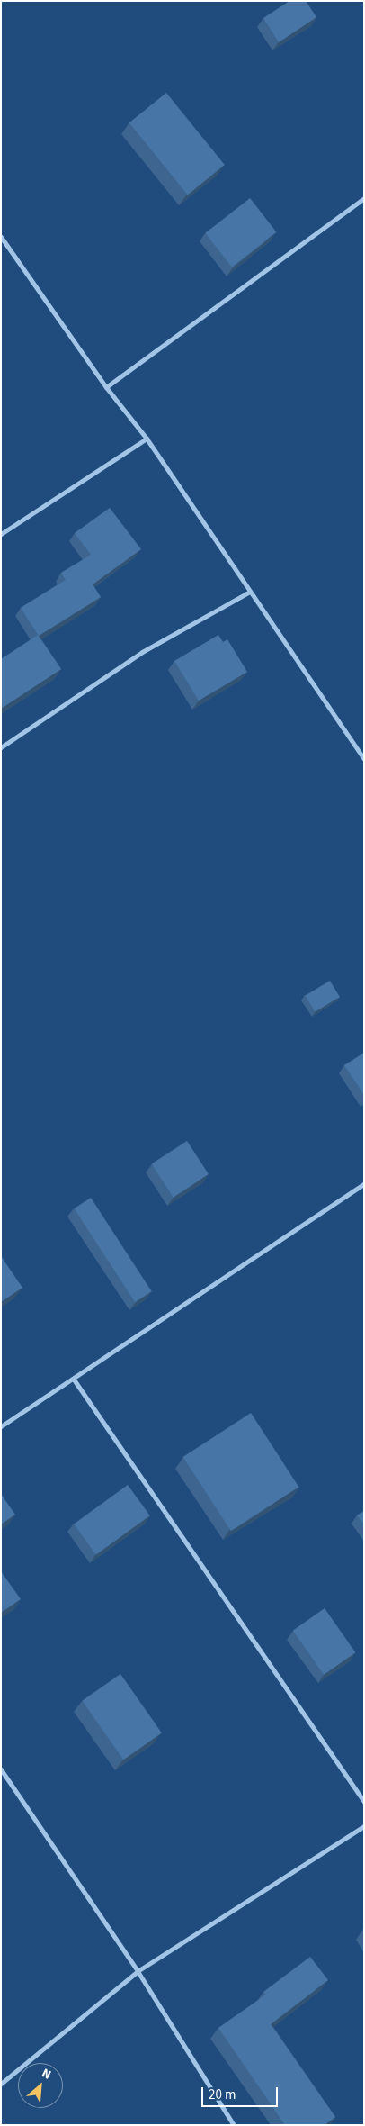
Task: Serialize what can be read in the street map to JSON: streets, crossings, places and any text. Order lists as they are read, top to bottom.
{
  "scale_bar": "20 m",
  "north": "top right"
}
